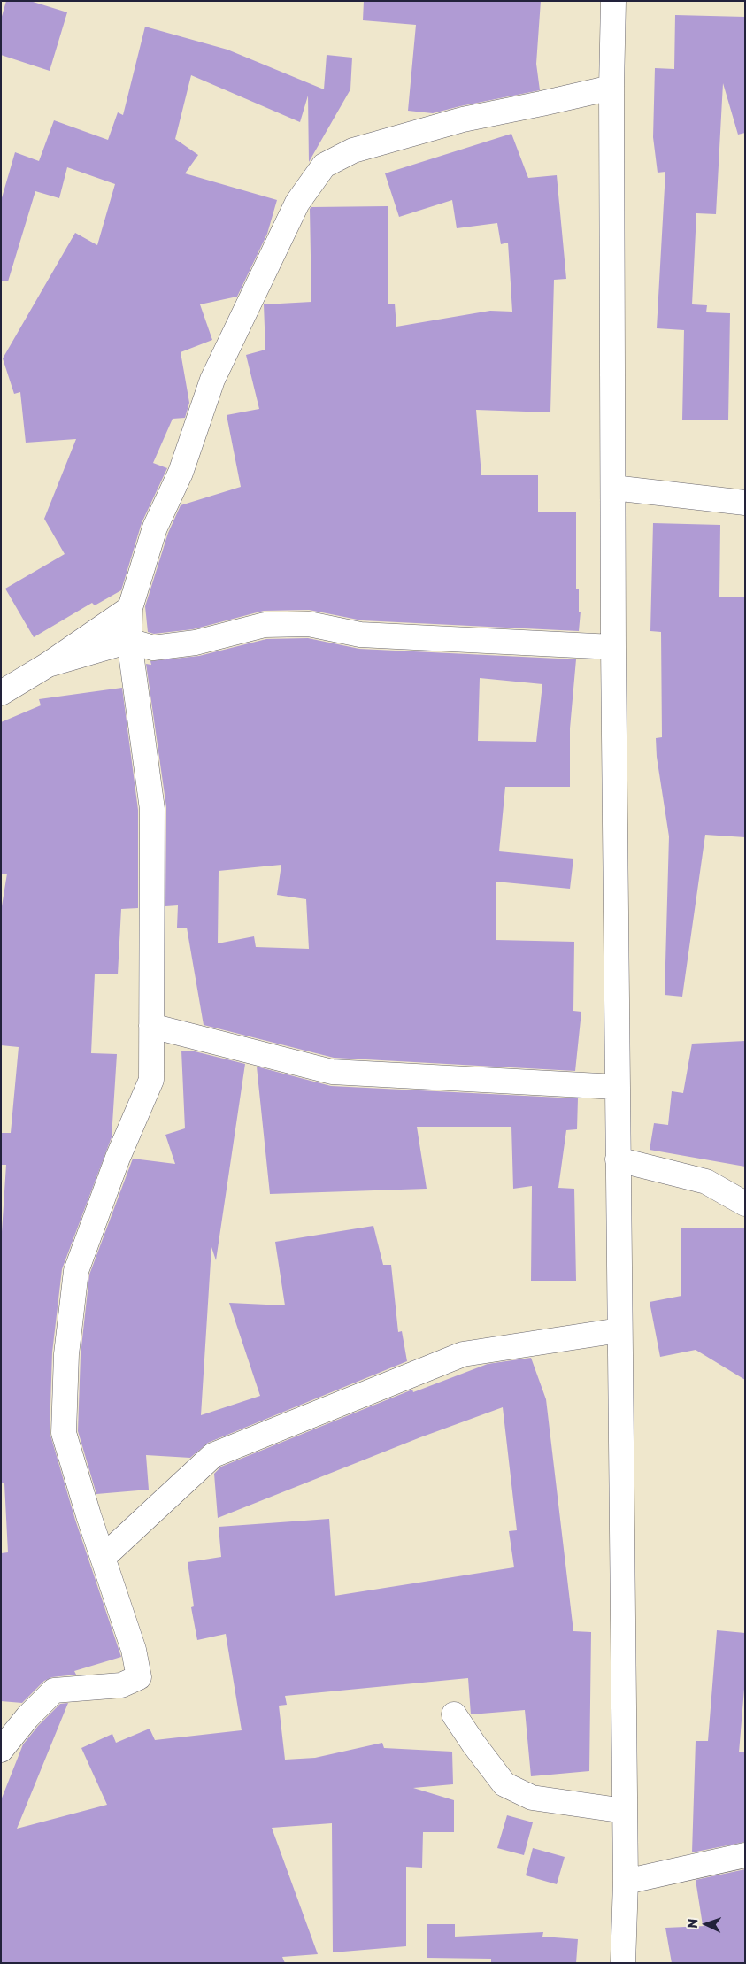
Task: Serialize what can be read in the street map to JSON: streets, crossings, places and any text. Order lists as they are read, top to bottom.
{
  "north": "left"
}
